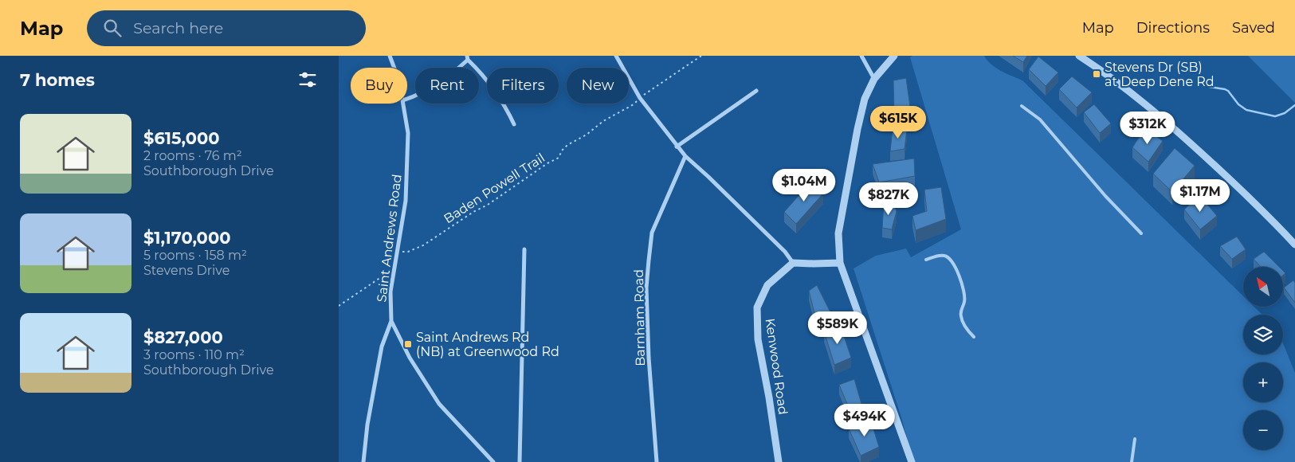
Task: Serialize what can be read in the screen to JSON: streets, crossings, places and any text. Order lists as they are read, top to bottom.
{
  "streets": {
    "street": ["Saint Andrews Road", "Barnham Road", "Kenwood Road"],
    "path": ["Baden Powell Trail"]
  },
  "crossings": [
    ["Baden Powell Trail", "Saint Andrews Road"]
  ],
  "places": {
    "transit": ["Stevens Dr (SB) at Deep Dene Rd", "Saint Andrews Rd (NB) at Greenwood Rd"]
  },
  "north": "top left",
  "page": {
    "header": "Map",
    "search": "Search here",
    "nav": ["Map", "Directions", "Saved"],
    "heading": "7 homes",
    "chip": [
      "Buy",
      "Rent",
      "Filters",
      "New"
    ],
    "list": [
      {
        "name": "$615,000",
        "note": "2 rooms · 76 m² · Southborough Drive"
      },
      {
        "name": "$1,170,000",
        "note": "5 rooms · 158 m² · Stevens Drive"
      },
      {
        "name": "$827,000",
        "note": "3 rooms · 110 m² · Southborough Drive"
      }
    ],
    "price": [
      "$615K",
      "$312K",
      "$1.04M",
      "$1.17M",
      "$827K",
      "$589K",
      "$494K"
    ],
    "map_buttons": ["+", "−"]
  }
}
